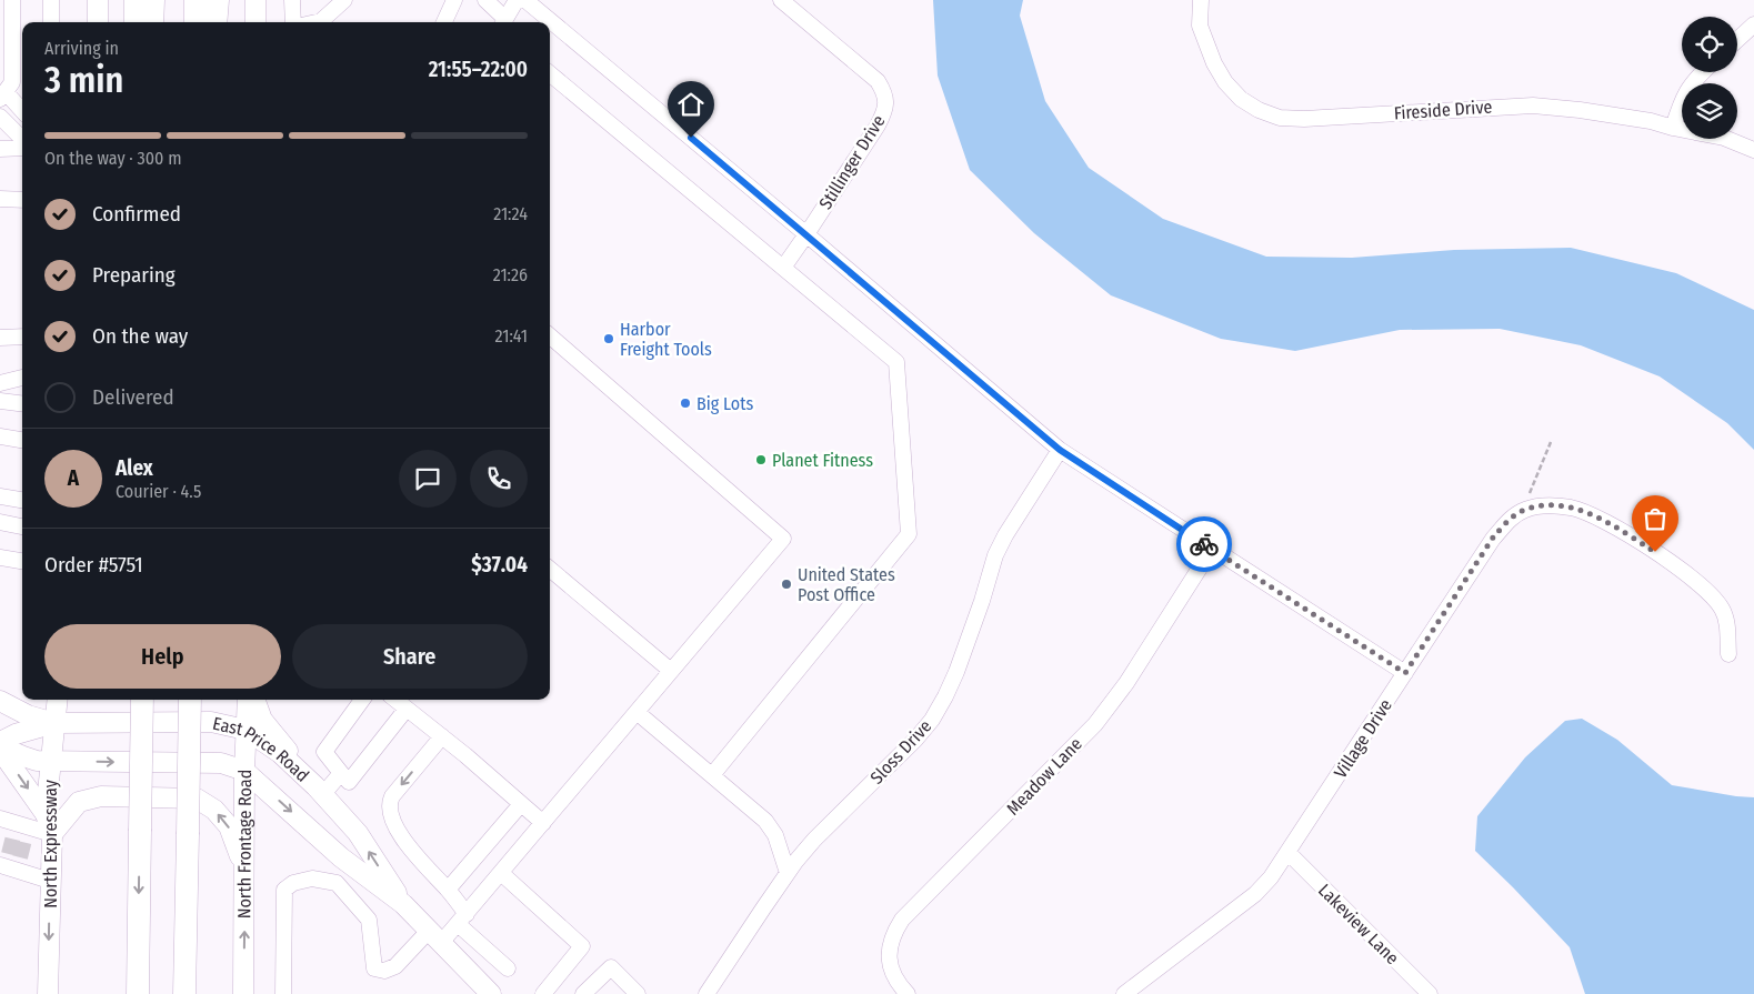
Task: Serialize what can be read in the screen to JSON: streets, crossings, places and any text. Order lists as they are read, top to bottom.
{
  "streets": {
    "main road": ["East Price Road", "North Expressway", "North Frontage Road"],
    "street": [
      "Fireside Drive",
      "Stillinger Drive",
      "Village Drive",
      "Sloss Drive",
      "Meadow Lane",
      "Lakeview Lane"
    ]
  },
  "crossings": [
    ["Village Drive", "Lakeview Lane"],
    ["East Price Road", "North Expressway"],
    ["East Price Road", "North Frontage Road"]
  ],
  "one_way": ["North Expressway", "North Frontage Road"],
  "places": [
    "Harbor Freight Tools",
    "Big Lots",
    "Planet Fitness",
    "United States Post Office"
  ],
  "page": {
    "heading": ["3 min", "Arriving in", "21:55–22:00"],
    "panel": [
      "Alex",
      "Courier · 4.5",
      "Order #5751",
      "$37.04"
    ],
    "bar": "On the way · 300 m",
    "list": [
      ["Confirmed", "21:24"],
      ["Preparing", "21:26"],
      ["On the way", "21:41"],
      "Delivered"
    ],
    "round": "A",
    "buttons": ["Help", "Share"]
  }
}
